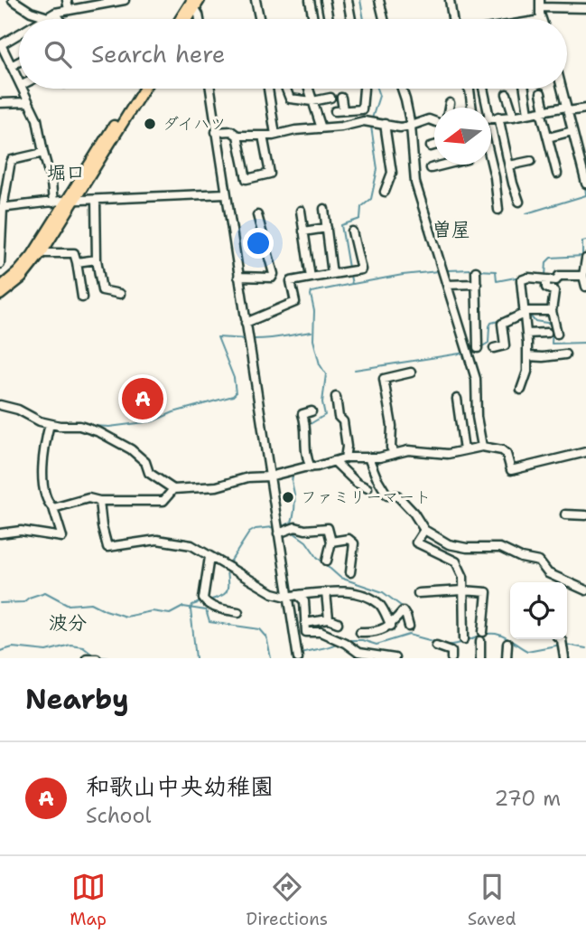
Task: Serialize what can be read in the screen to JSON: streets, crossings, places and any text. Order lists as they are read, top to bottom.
{
  "districts": ["堀口", "曽屋", "波分"],
  "places": ["ダイハツ", "ファミリーマート"],
  "north": "left",
  "page": {
    "search": "Search here",
    "pins": "A",
    "heading": "Nearby",
    "list": [
      {
        "mark": "A",
        "name": "和歌山中央幼稚園",
        "note": "School",
        "value": "270 m"
      }
    ],
    "nav": ["Map", "Directions", "Saved"]
  }
}
